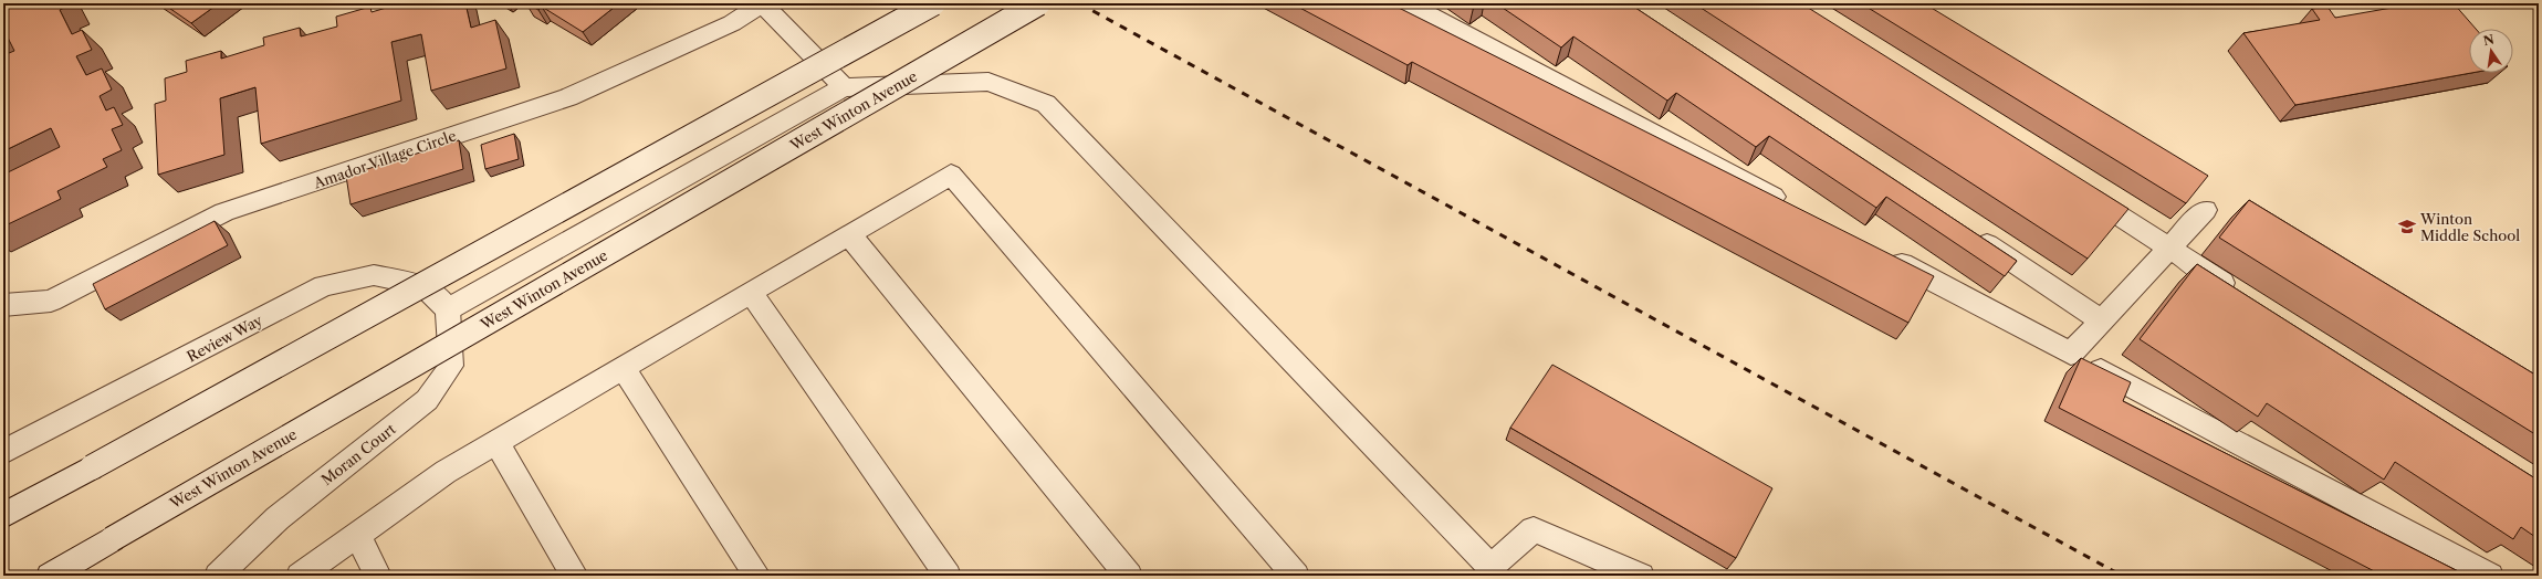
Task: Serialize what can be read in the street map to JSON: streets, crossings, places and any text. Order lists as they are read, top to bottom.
{
  "streets": {
    "main road": [
      "West Winton Avenue",
      "Amador Village Circle",
      "Review Way",
      "Moran Court"
    ]
  },
  "crossings": [
    ["Review Way", "Moran Court"]
  ],
  "places": {
    "school or university": ["Winton Middle School"]
  },
  "north": "top"
}
